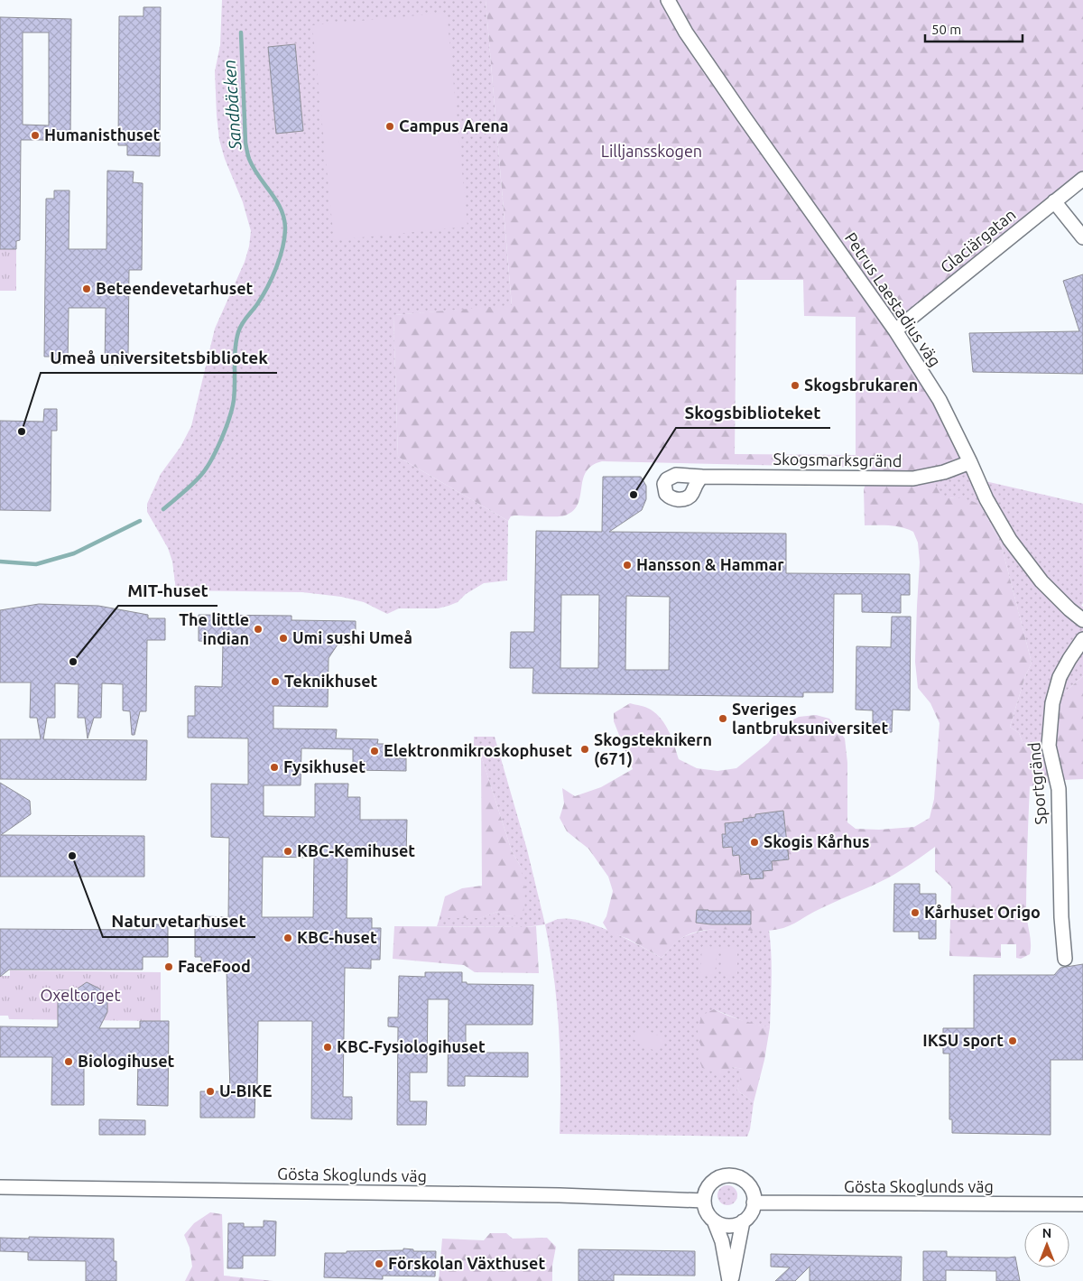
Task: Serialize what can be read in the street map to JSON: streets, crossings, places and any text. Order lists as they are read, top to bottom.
{
  "streets": {
    "street": [
      "Glaciärgatan",
      "Petrus Laestadius väg",
      "Skogsmarksgränd",
      "Sportgränd",
      "Gösta Skoglunds väg"
    ]
  },
  "crossings": [
    ["Glaciärgatan", "Petrus Laestadius väg"],
    ["Petrus Laestadius väg", "Skogsmarksgränd"]
  ],
  "water": ["Sandbäcken"],
  "parks": ["Lilljansskogen", "Oxeltorget"],
  "places": [
    "Campus Arena",
    "Humanisthuset",
    "Beteendevetarhuset",
    "Skogsbrukaren",
    "Umeå universitetsbibliotek",
    "Skogsbiblioteket",
    "Hansson & Hammar",
    "The little indian",
    "Umi sushi Umeå",
    "MIT-huset",
    "Teknikhuset",
    "Sveriges lantbruksuniversitet",
    "Skogsteknikern (671)",
    "Elektronmikroskophuset",
    "Fysikhuset",
    "Skogis Kårhus",
    "KBC-Kemihuset",
    "Naturvetarhuset",
    "Kårhuset Origo",
    "KBC-huset",
    "FaceFood",
    "IKSU sport",
    "KBC-Fysiologihuset",
    "Biologihuset",
    "U-BIKE",
    "Förskolan Växthuset"
  ],
  "scale_bar": "50 m",
  "north": "top"
}
